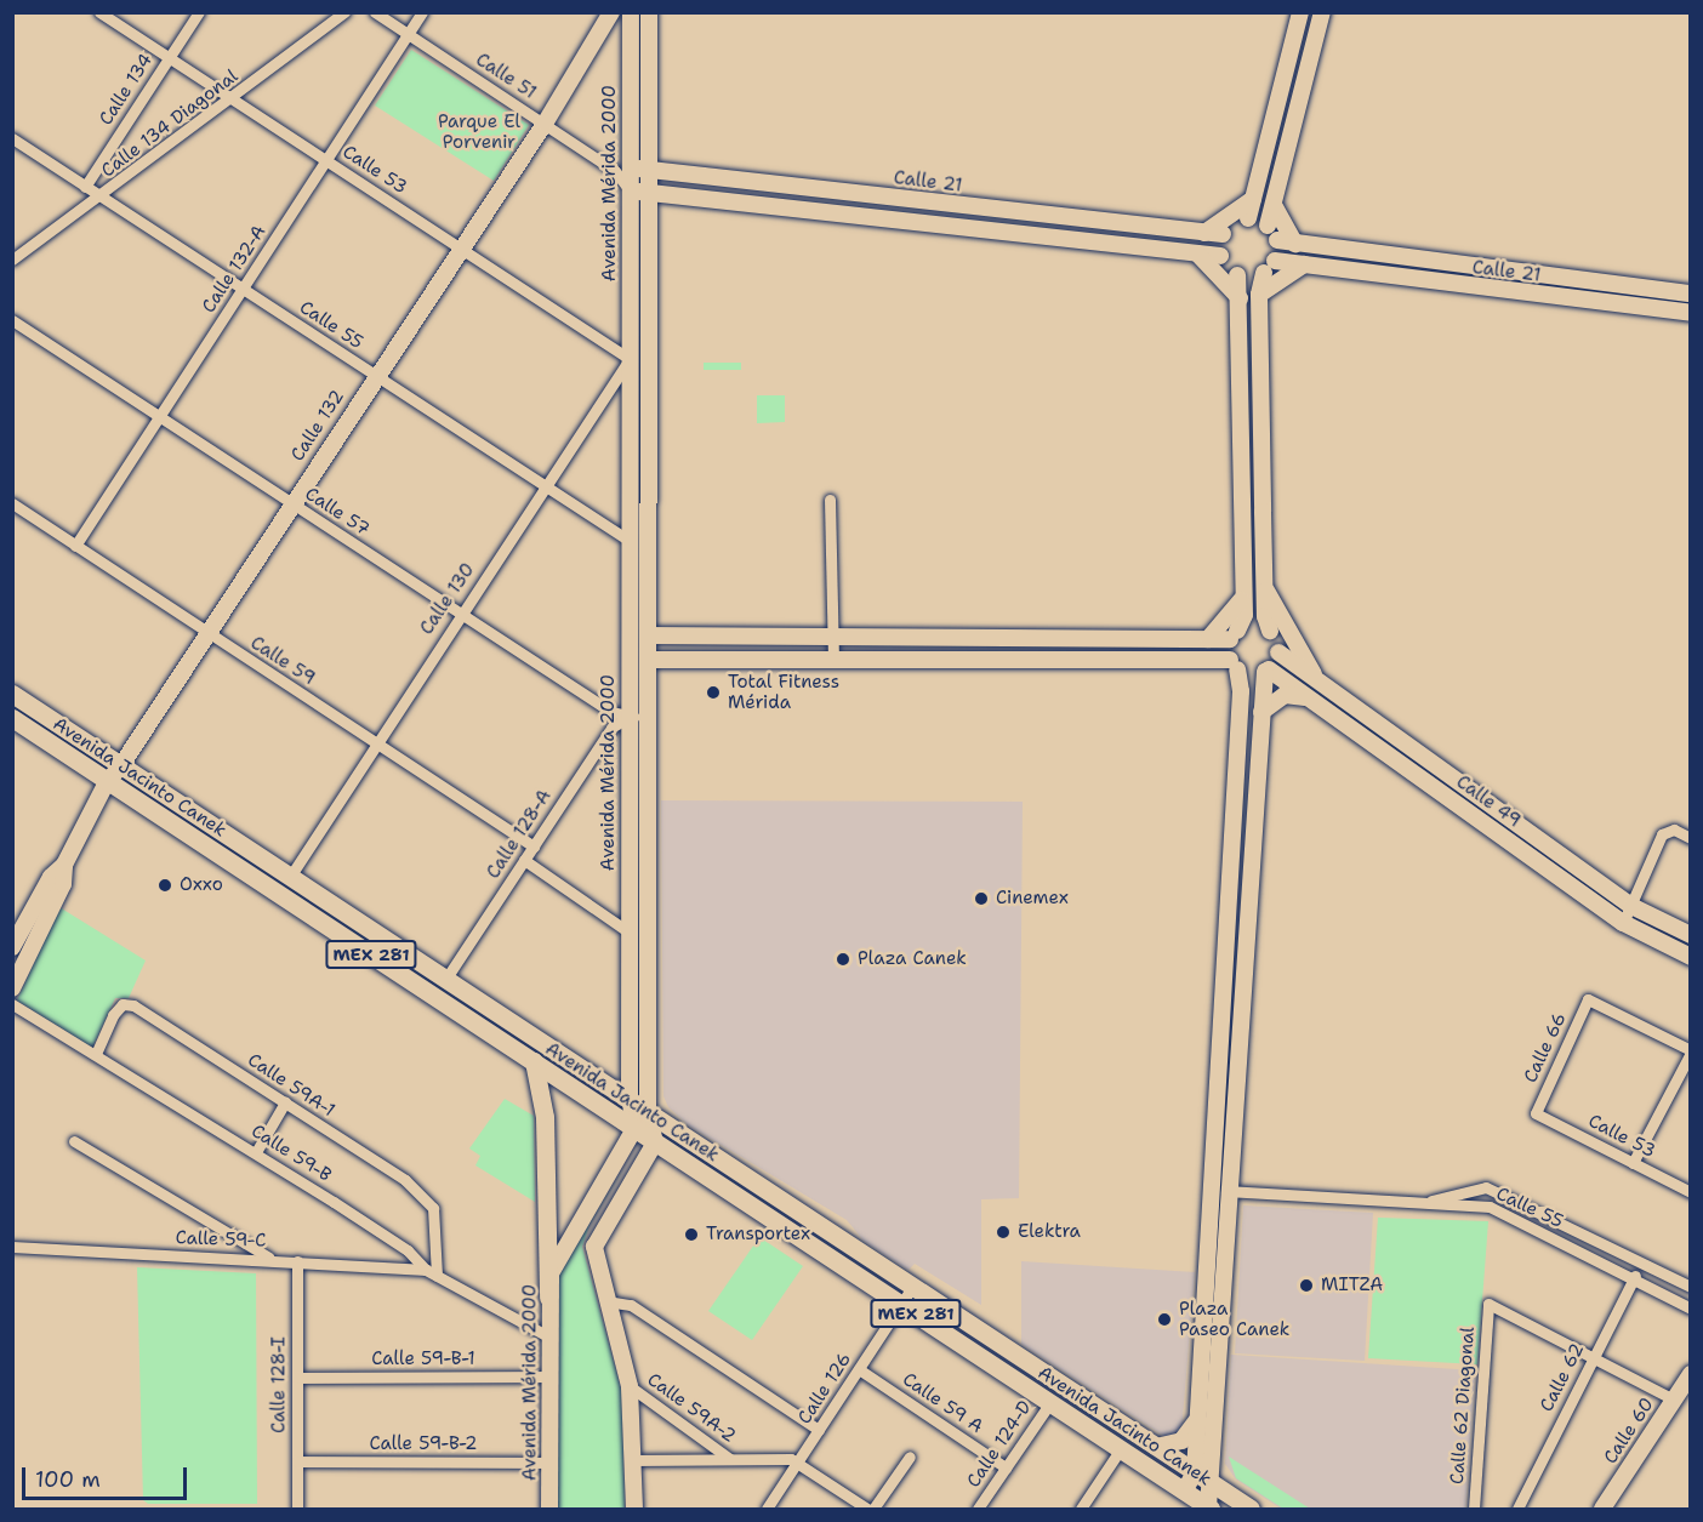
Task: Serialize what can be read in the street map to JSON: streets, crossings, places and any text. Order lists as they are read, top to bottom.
{
  "streets": {
    "main road": ["Avenida Jacinto Canek", "MEX 281"],
    "street": [
      "Calle 51",
      "Calle 134",
      "Calle 134 Diagonal",
      "Calle 53",
      "Calle 21",
      "Avenida Mérida 2000",
      "Calle 132-A",
      "Calle 55",
      "Calle 132",
      "Calle 57",
      "Calle 130",
      "Calle 59",
      "Calle 49",
      "Calle 128-A",
      "Calle 66",
      "Calle 59A-1",
      "Calle 59-B",
      "Calle 59-C",
      "Calle 59-B-1",
      "Calle 62",
      "Calle 128-I",
      "Calle 126",
      "Calle 59 A",
      "Calle 62 Diagonal",
      "Calle 59A-2",
      "Calle 60",
      "Calle 59-B-2",
      "Calle 124-D"
    ]
  },
  "crossings": [
    ["Calle 51", "Calle 21"],
    ["Calle 51", "Avenida Mérida 2000"],
    ["Calle 51", "Calle 132-A"],
    ["Calle 51", "Calle 132"],
    ["Calle 134", "Calle 53"],
    ["Calle 134", "Calle 55"],
    ["Calle 134 Diagonal", "Calle 53"],
    ["Calle 134 Diagonal", "Calle 55"],
    ["Calle 53", "Avenida Mérida 2000"],
    ["Calle 53", "Calle 132-A"],
    ["Calle 53", "Calle 132"],
    ["Calle 53", "Calle 130"],
    ["Calle 53", "Calle 66"],
    ["Calle 21", "Avenida Mérida 2000"],
    ["Avenida Mérida 2000", "Calle 55"],
    ["Avenida Mérida 2000", "Calle 57"],
    ["Avenida Mérida 2000", "Calle 130"],
    ["Avenida Mérida 2000", "Avenida Jacinto Canek"],
    ["Avenida Mérida 2000", "Calle 128-A"],
    ["Avenida Mérida 2000", "Calle 59-B"],
    ["Avenida Mérida 2000", "Calle 59-B-1"],
    ["Avenida Mérida 2000", "Calle 59-B-2"],
    ["Calle 132-A", "Calle 55"],
    ["Calle 132-A", "Calle 57"],
    ["Calle 132-A", "Calle 59"],
    ["Calle 55", "Calle 132"],
    ["Calle 55", "Calle 130"],
    ["Calle 55", "Calle 62"],
    ["Calle 132", "Calle 57"],
    ["Calle 132", "Calle 59"],
    ["Calle 132", "Avenida Jacinto Canek"],
    ["Calle 57", "Calle 130"],
    ["Calle 57", "Calle 128-A"],
    ["Calle 130", "Calle 59"],
    ["Calle 130", "Avenida Jacinto Canek"],
    ["Calle 59", "Calle 128-A"],
    ["Avenida Jacinto Canek", "Calle 128-A"],
    ["Avenida Jacinto Canek", "Calle 126"],
    ["Avenida Jacinto Canek", "Calle 124-D"],
    ["Calle 59A-1", "Calle 59-B"],
    ["Calle 59-B", "Calle 59-C"],
    ["Calle 59-C", "Calle 128-I"],
    ["Calle 59-B-1", "Calle 128-I"],
    ["Calle 62", "Calle 62 Diagonal"],
    ["Calle 128-I", "Calle 59-B-2"],
    ["Calle 126", "Calle 59 A"],
    ["Calle 126", "Calle 59A-2"],
    ["Calle 59 A", "Calle 124-D"]
  ],
  "parks": ["Parque El Porvenir"],
  "places": [
    "Total Fitness Mérida",
    "Oxxo",
    "Cinemex",
    "Plaza Canek",
    "Elektra",
    "Transportex",
    "MITZA",
    "Plaza Paseo Canek"
  ],
  "scale_bar": "100 m"
}
